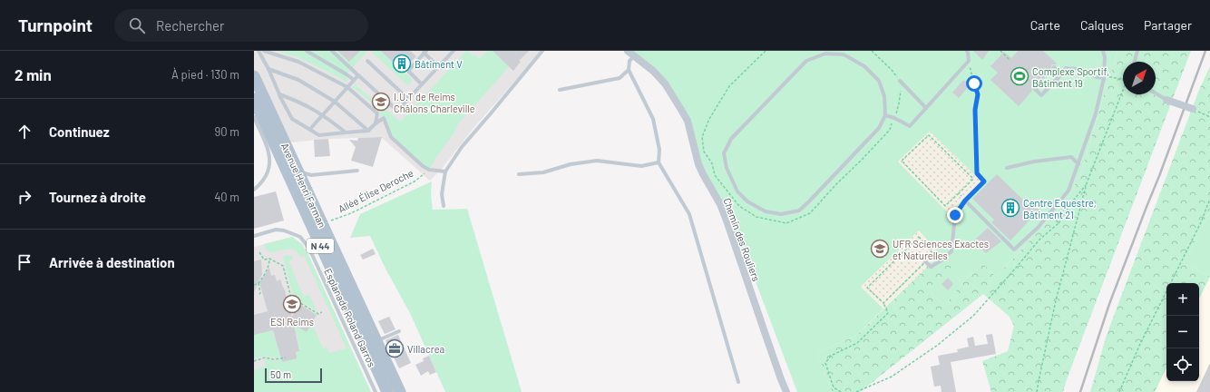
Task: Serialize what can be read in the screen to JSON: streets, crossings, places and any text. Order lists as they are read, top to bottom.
{
  "streets": {
    "main road": ["Avenue Henri Farman", "N 44"],
    "street": ["Chemin des Rouliers"],
    "lane": ["Esplanade Roland Garros"],
    "path": ["Allée Élise Deroche"]
  },
  "places": {
    "building": ["Bâtiment V", "Centre Equestre, Bâtiment 21"],
    "sports": ["Complexe Sportif, Bâtiment 19"],
    "school or university": ["I.U.T de Reims Châlons Charleville", "UFR Sciences Exactes et Naturelles", "ESI Reims"],
    "office": ["Villacrea"]
  },
  "scale_bar": "50 m",
  "north": "top right",
  "page": {
    "header": "Turnpoint",
    "search": "Rechercher",
    "nav": ["Carte", "Calques", "Partager"],
    "heading": ["2 min", "À pied · 130 m"],
    "list": [
      ["Continuez", "90 m"],
      ["Tournez à droite", "40 m"],
      "Arrivée à destination"
    ],
    "map_buttons": ["+", "−"],
    "scale": "50 m"
  }
}
